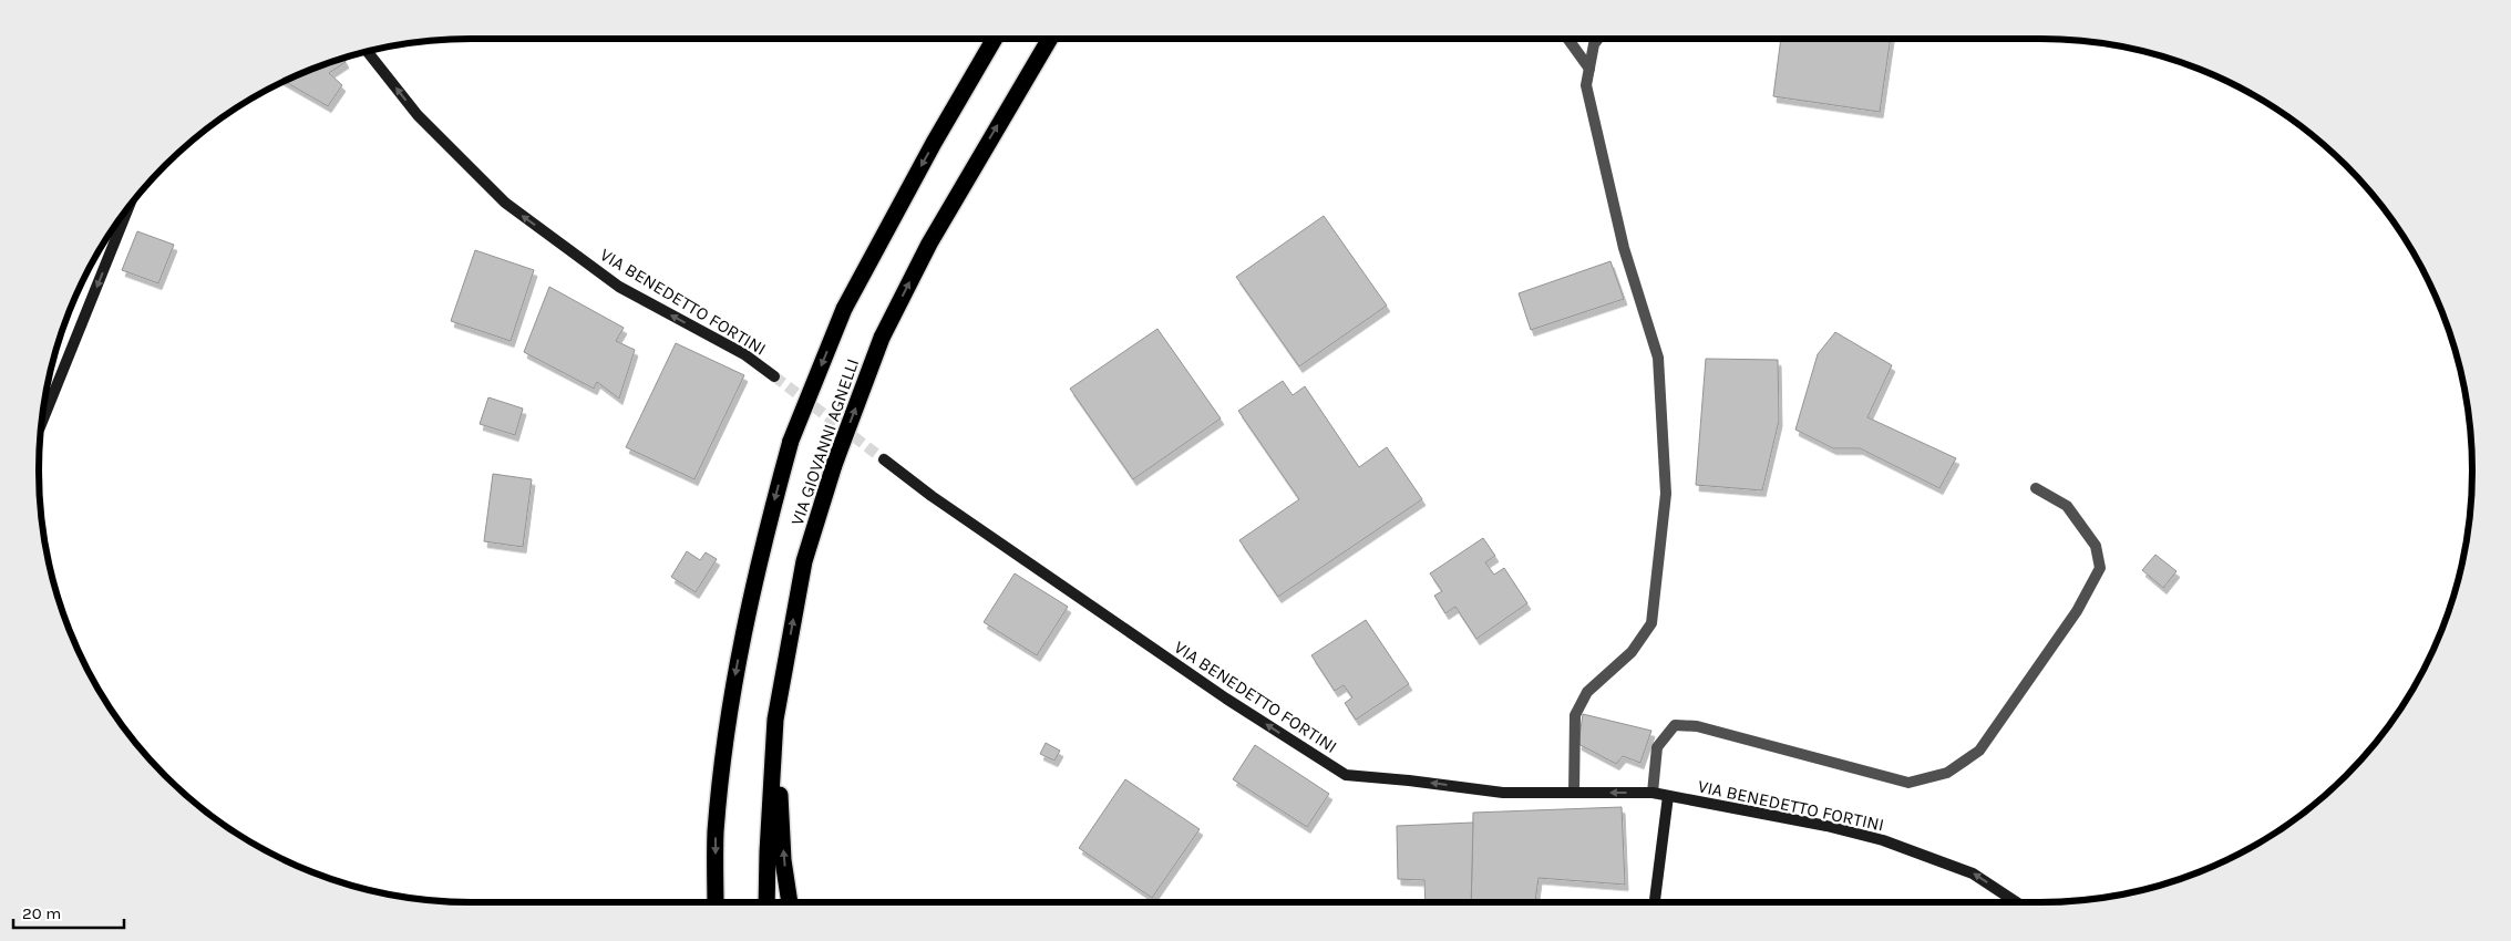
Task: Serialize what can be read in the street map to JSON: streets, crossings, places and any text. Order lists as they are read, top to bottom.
{
  "streets": {
    "highway": ["VIA GIOVANNI AGNELLI"],
    "street": ["VIA BENEDETTO FORTINI"]
  },
  "one_way": ["VIA BENEDETTO FORTINI"],
  "scale_bar": "20 m"
}
